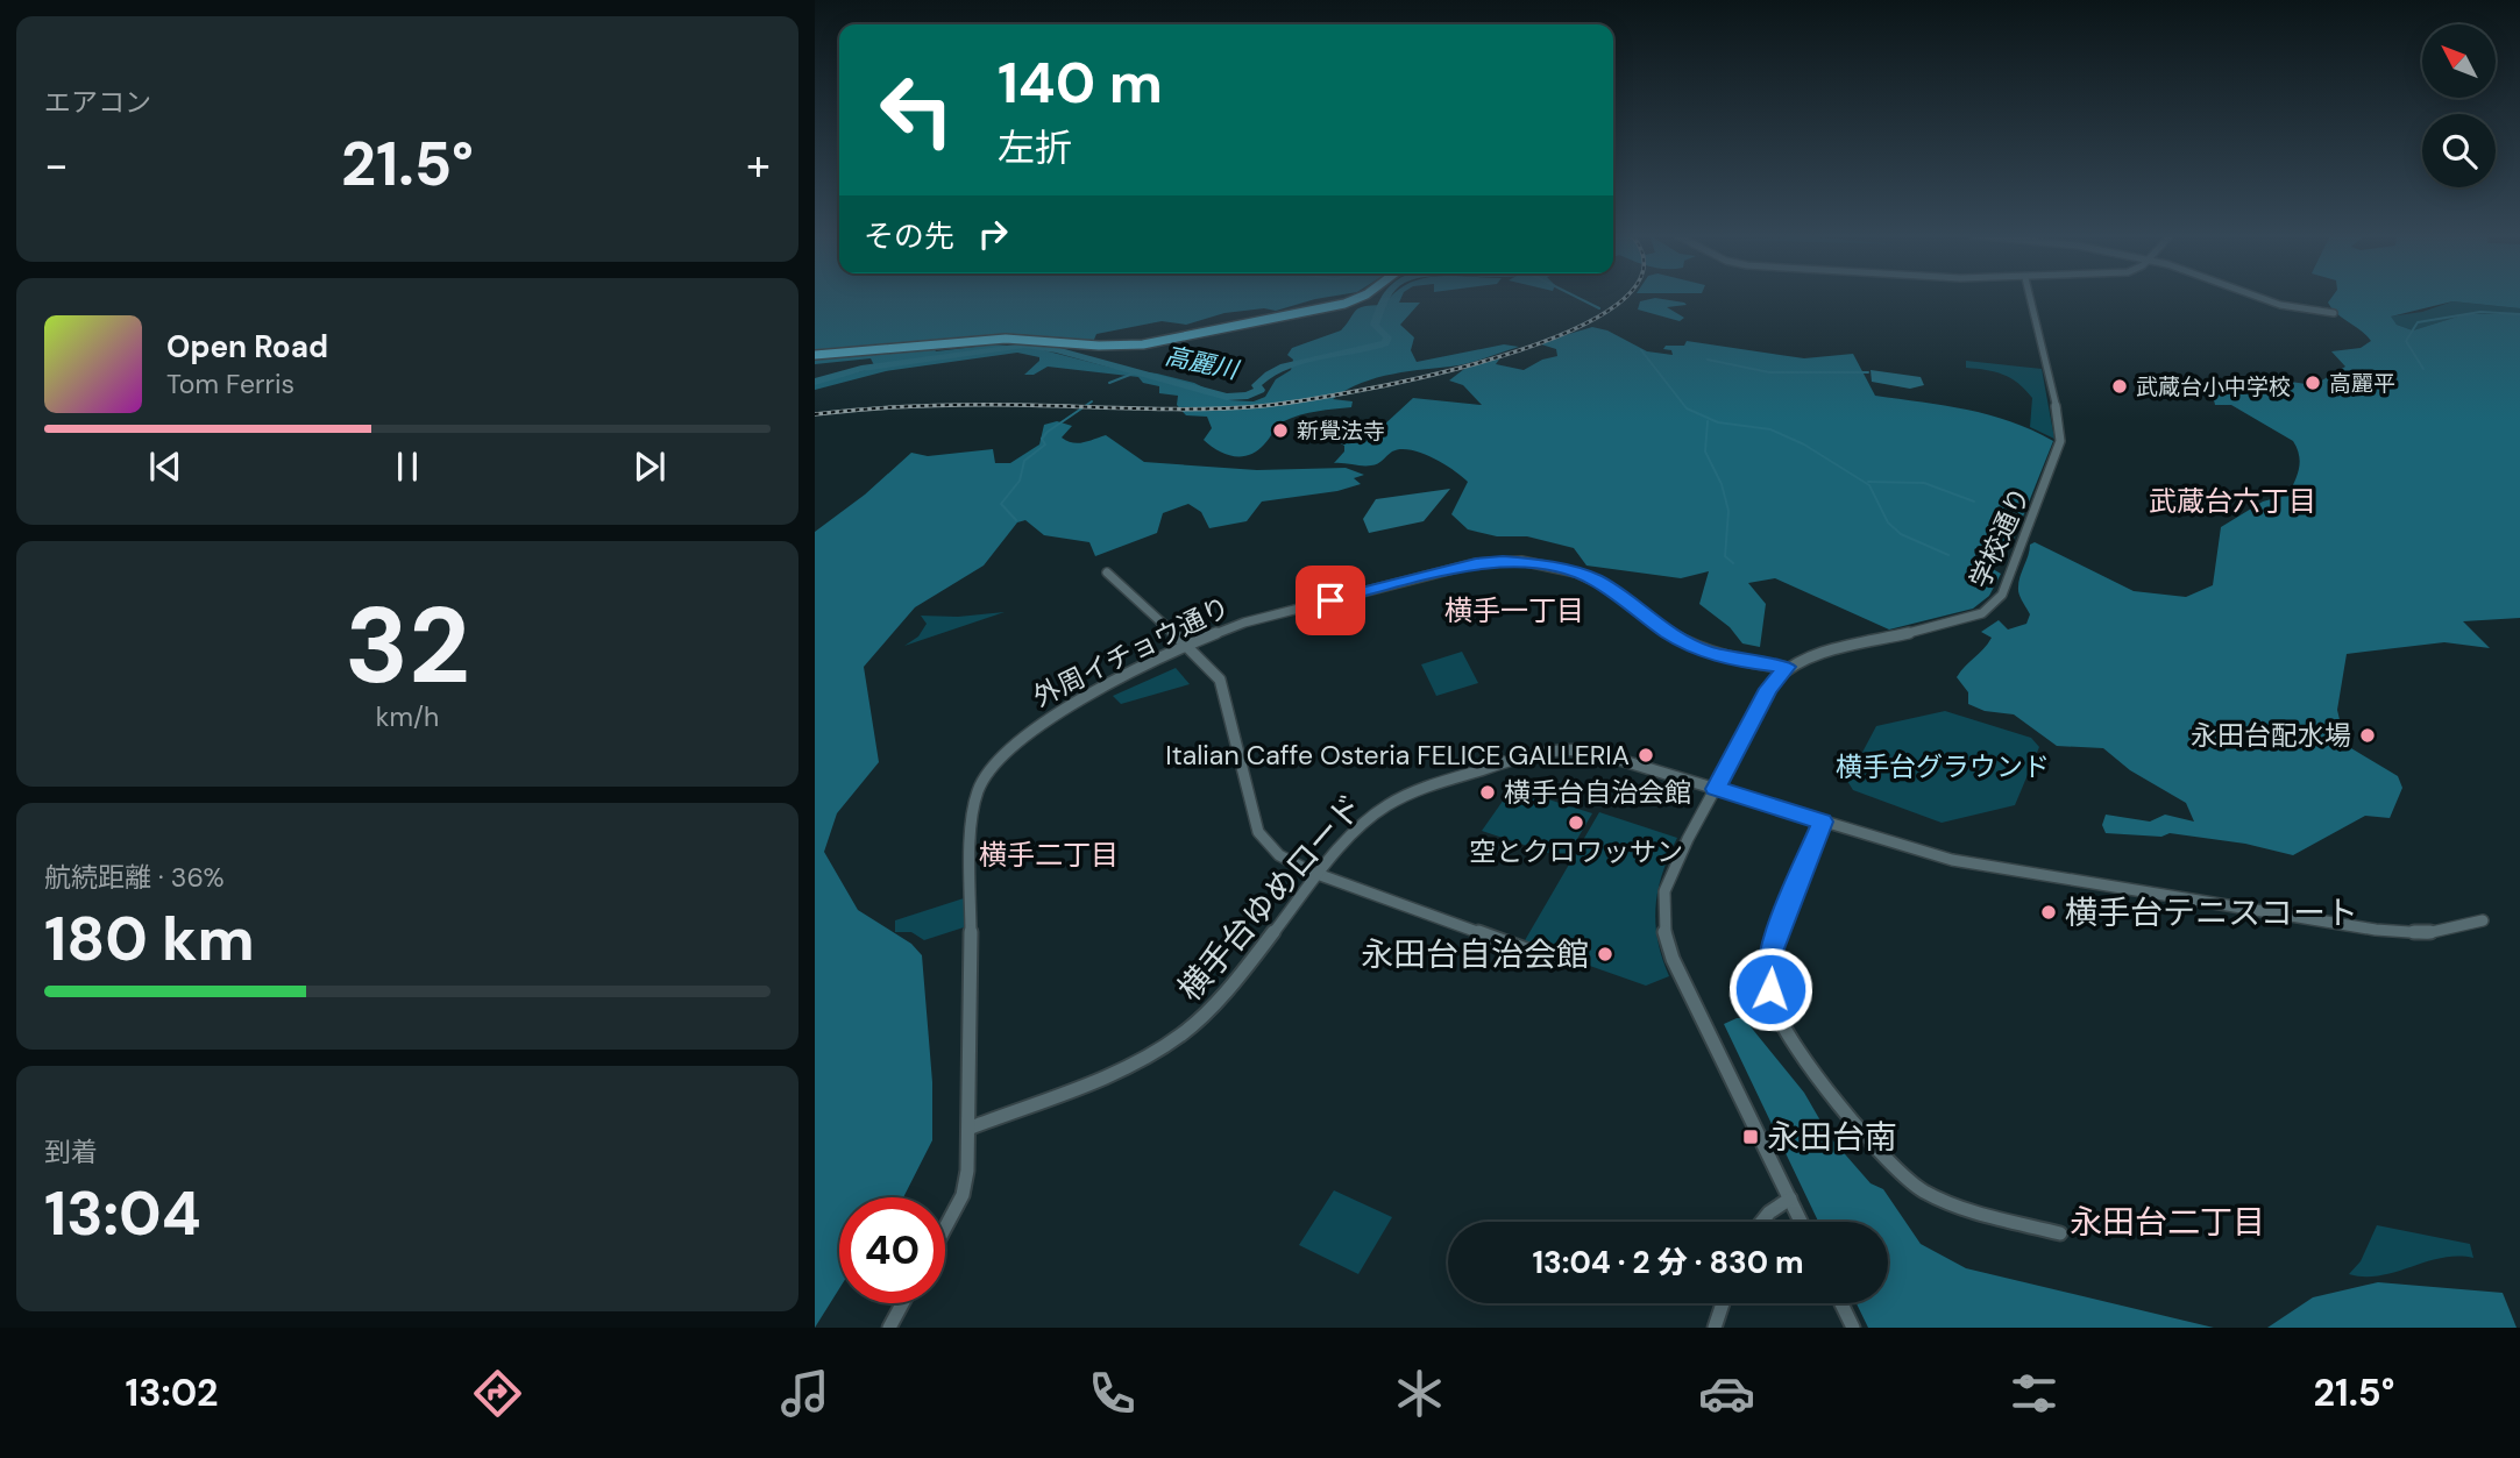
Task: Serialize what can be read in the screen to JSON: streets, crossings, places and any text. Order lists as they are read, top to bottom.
{
  "streets": {
    "street": ["学校通り", "外周イチョウ通り", "横手台ゆめロード"]
  },
  "crossings": [
    ["学校通り", "外周イチョウ通り"],
    ["外周イチョウ通り", "横手台ゆめロード"]
  ],
  "districts": [
    "武蔵台六丁目",
    "横手一丁目",
    "横手二丁目",
    "永田台二丁目"
  ],
  "water": ["高麗川"],
  "parks": ["横手台グラウンド"],
  "places": {
    "other": [
      "高麗平",
      "武蔵台小中学校",
      "新覺法寺",
      "永田台配水場",
      "Italian Caffe Osteria FELICE GALLERIA",
      "横手台自治会館",
      "空とクロワッサン",
      "横手台テニスコート",
      "永田台自治会館"
    ],
    "transit": ["永田台南"]
  },
  "north": "top left",
  "page": {
    "tile": [
      "エアコン",
      ["32", "km/h"],
      ["航続距離 · 36%", "180 km"],
      ["到着", "13:04"]
    ],
    "turn": ["140 m", "左折"],
    "heat": ["−", "21.5°", "+"],
    "then": "その先",
    "song": ["Open Road", "Tom Ferris"],
    "limit": "40",
    "trip": "13:04 · 2 分 · 830 m",
    "tabs": ["13:02", "21.5°"]
  }
}
